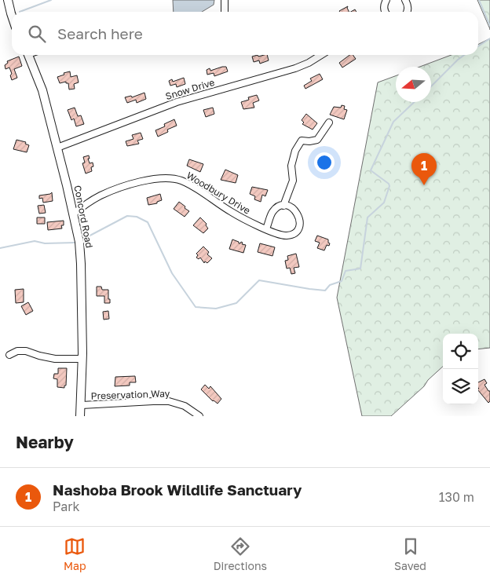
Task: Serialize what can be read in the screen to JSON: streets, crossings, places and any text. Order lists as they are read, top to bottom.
{
  "streets": {
    "main road": ["Concord Road"],
    "street": ["Snow Drive", "Woodbury Drive", "Preservation Way"]
  },
  "crossings": [
    ["Snow Drive", "Concord Road"],
    ["Woodbury Drive", "Concord Road"],
    ["Concord Road", "Preservation Way"]
  ],
  "north": "left",
  "page": {
    "search": "Search here",
    "pins": "1",
    "heading": "Nearby",
    "list": [
      {
        "mark": "1",
        "name": "Nashoba Brook Wildlife Sanctuary",
        "note": "Park",
        "value": "130 m"
      }
    ],
    "nav": ["Map", "Directions", "Saved"]
  }
}
